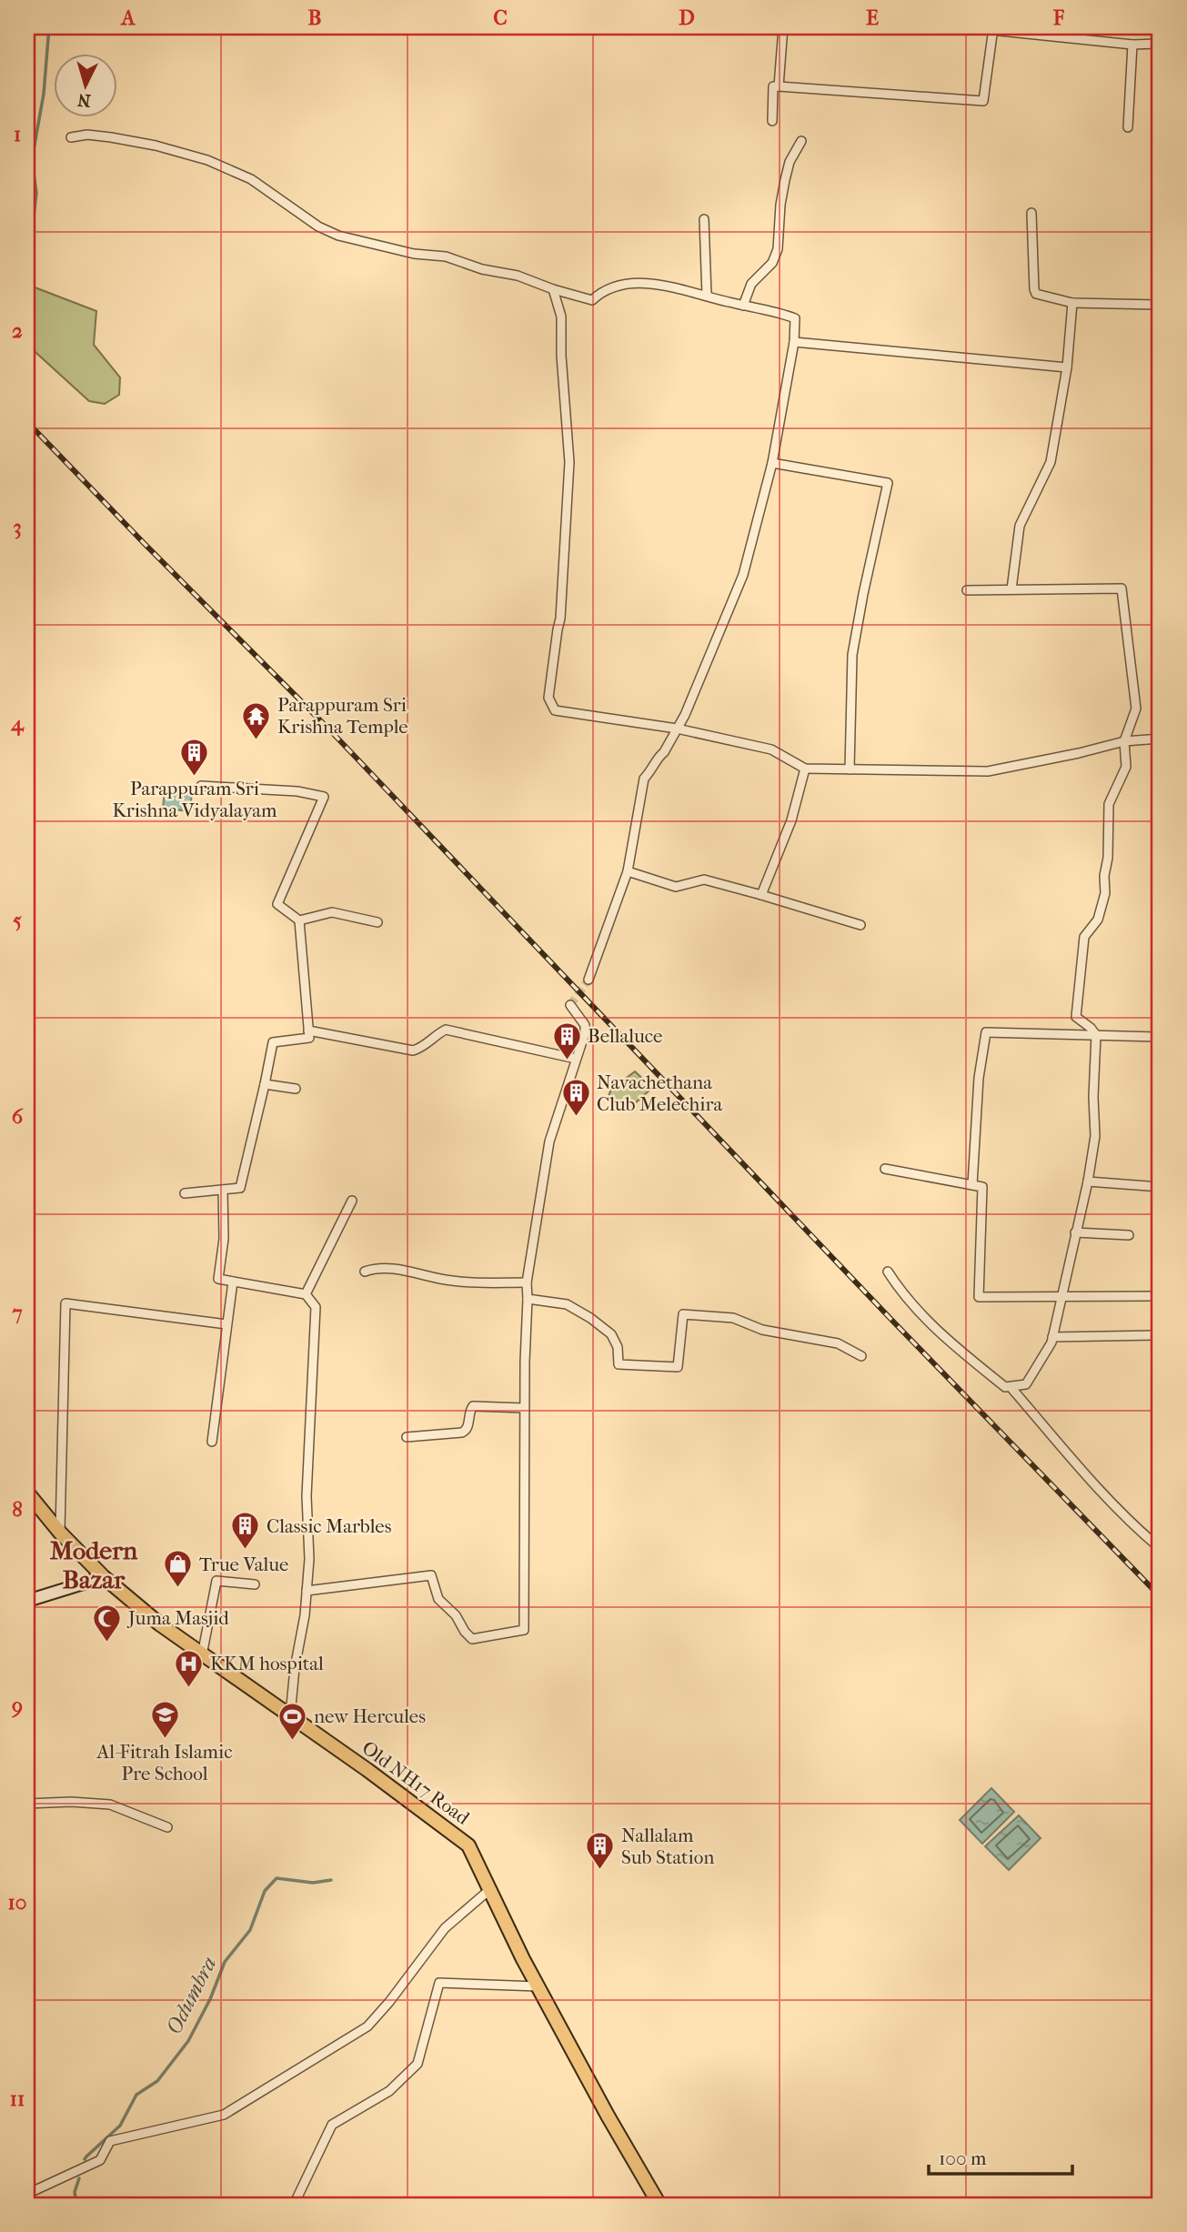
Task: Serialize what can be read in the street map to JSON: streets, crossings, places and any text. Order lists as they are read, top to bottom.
{
  "streets": {
    "main road": ["Old NH17 Road"]
  },
  "districts": ["Modern Bazar"],
  "water": ["Odumbra"],
  "places": {
    "temple": ["Parappuram Sri Krishna Temple"],
    "building": [
      "Parappuram Sri Krishna Vidyalayam",
      "Bellaluce",
      "Navachethana Club Melechira",
      "Classic Marbles",
      "Nallalam Sub Station"
    ],
    "shop": ["True Value"],
    "mosque": ["Juma Masjid"],
    "hospital": ["KKM hospital"],
    "school or university": ["Al-Fitrah Islamic Pre School"],
    "sports": ["new Hercules"]
  },
  "scale_bar": "100 m",
  "north": "bottom",
  "grid": {
    "columns": [
      "A",
      "B",
      "C",
      "D",
      "E",
      "F"
    ],
    "rows": [
      "1",
      "2",
      "3",
      "4",
      "5",
      "6",
      "7",
      "8",
      "9",
      "10",
      "11"
    ]
  }
}
